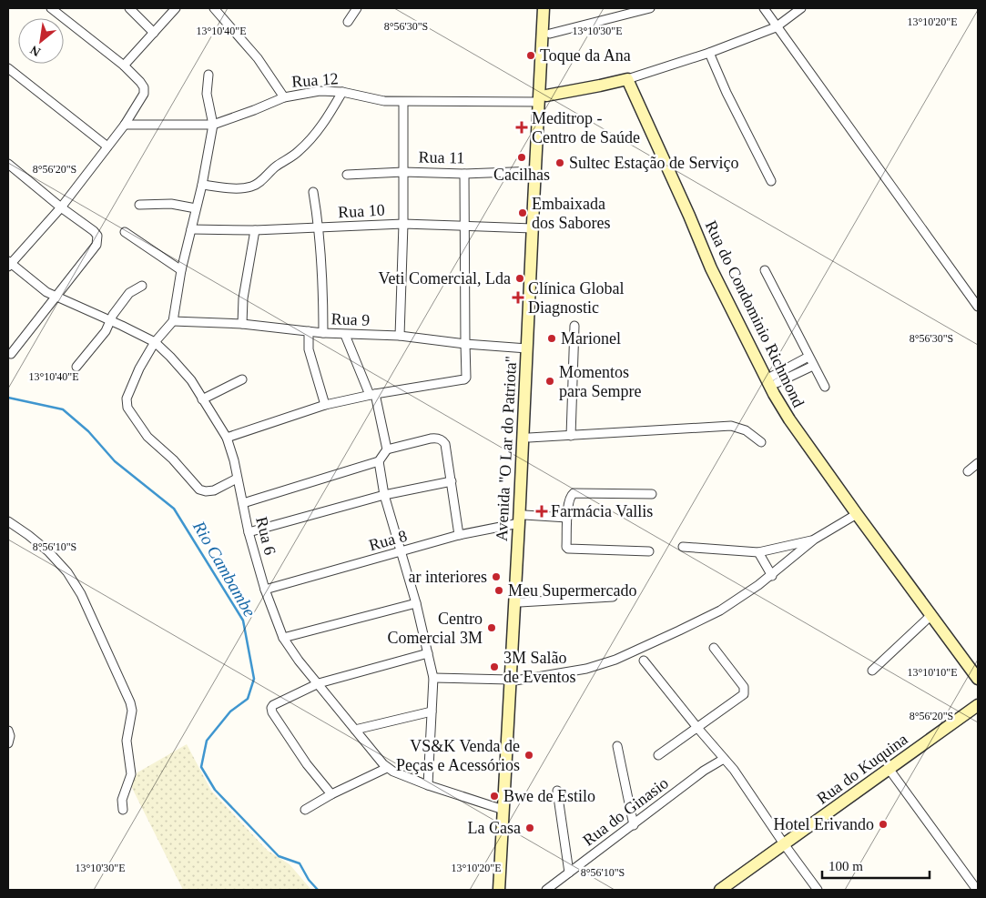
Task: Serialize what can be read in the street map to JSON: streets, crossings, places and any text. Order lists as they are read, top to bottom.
{
  "streets": {
    "main road": ["Rua do Condominio Richmond", "Avenida \"O Lar do Patriota\"", "Rua do Kuquina"],
    "street": [
      "Rua 12",
      "Rua 11",
      "Rua 10",
      "Rua 9",
      "Rua 6",
      "Rua 8",
      "Rua do Ginasio"
    ]
  },
  "crossings": [
    ["Rua 12", "Avenida \"O Lar do Patriota\""],
    ["Rua 11", "Avenida \"O Lar do Patriota\""],
    ["Rua 10", "Avenida \"O Lar do Patriota\""],
    ["Rua 9", "Avenida \"O Lar do Patriota\""],
    ["Avenida \"O Lar do Patriota\"", "Rua 6"],
    ["Avenida \"O Lar do Patriota\"", "Rua 8"],
    ["Rua 6", "Rua 8"]
  ],
  "water": ["Rio Cambambe"],
  "places": {
    "other": [
      "Toque da Ana",
      "Cacilhas",
      "Sultec Estação de Serviço",
      "Embaixada dos Sabores",
      "Veti Comercial, Lda",
      "Marionel",
      "Momentos para Sempre",
      "ar interiores",
      "Meu Supermercado",
      "Centro Comercial 3M",
      "3M Salão de Eventos",
      "VS&K Venda de Peças e Acessórios",
      "Bwe de Estilo",
      "Hotel Erivando",
      "La Casa"
    ],
    "health": ["Meditrop - Centro de Saúde", "Clínica Global Diagnostic", "Farmácia Vallis"]
  },
  "scale_bar": "100 m",
  "north": "bottom left",
  "coordinates": [
    "13°10'20\"E",
    "8°56'30\"S",
    "13°10'40\"E",
    "13°10'30\"E",
    "8°56'20\"S",
    "8°56'10\"S",
    "13°10'10\"E"
  ]
}
